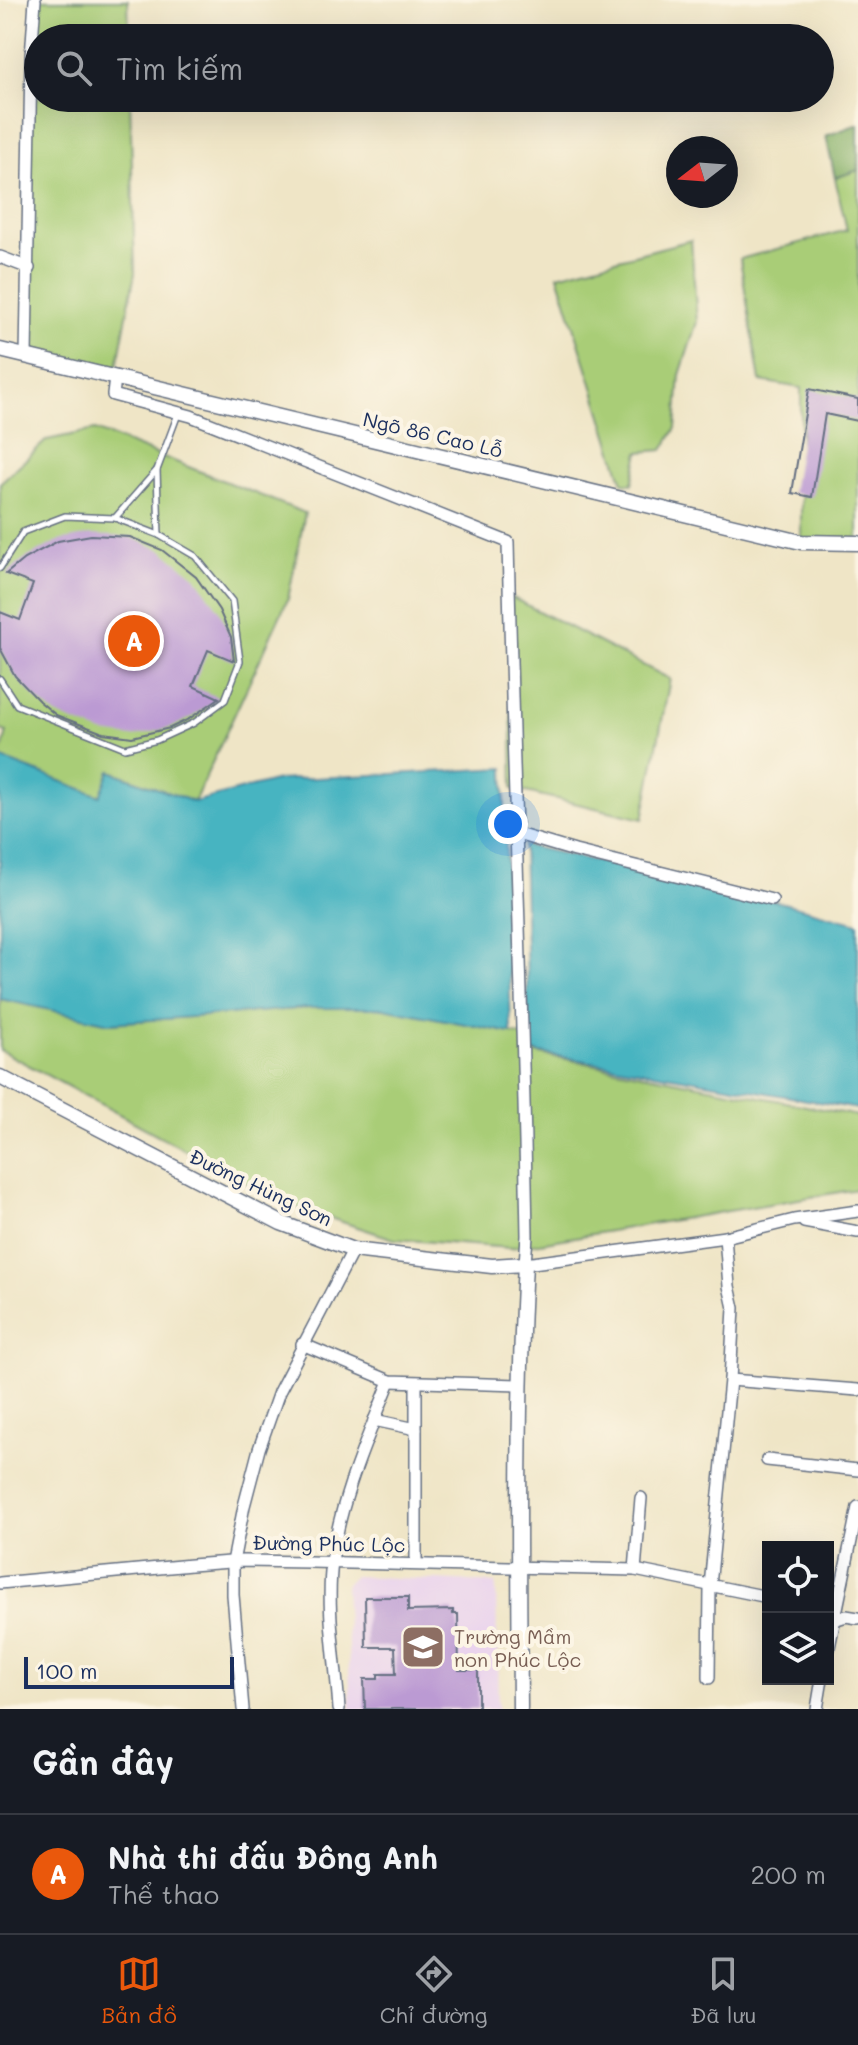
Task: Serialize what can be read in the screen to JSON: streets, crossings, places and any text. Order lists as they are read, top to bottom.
{
  "streets": {
    "street": ["Ngõ 86 Cao Lỗ", "Đường Hùng Sơn", "Đường Phúc Lộc"]
  },
  "places": {
    "school or university": ["Trường Mầm non Phúc Lộc"]
  },
  "scale_bar": "100 m",
  "north": "left",
  "page": {
    "search": "Tìm kiếm",
    "pins": "A",
    "scale": "100 m",
    "heading": "Gần đây",
    "list": [
      {
        "mark": "A",
        "name": "Nhà thi đấu Đông Anh",
        "note": "Thể thao",
        "value": "200 m"
      }
    ],
    "nav": ["Bản đồ", "Chỉ đường", "Đã lưu"]
  }
}
